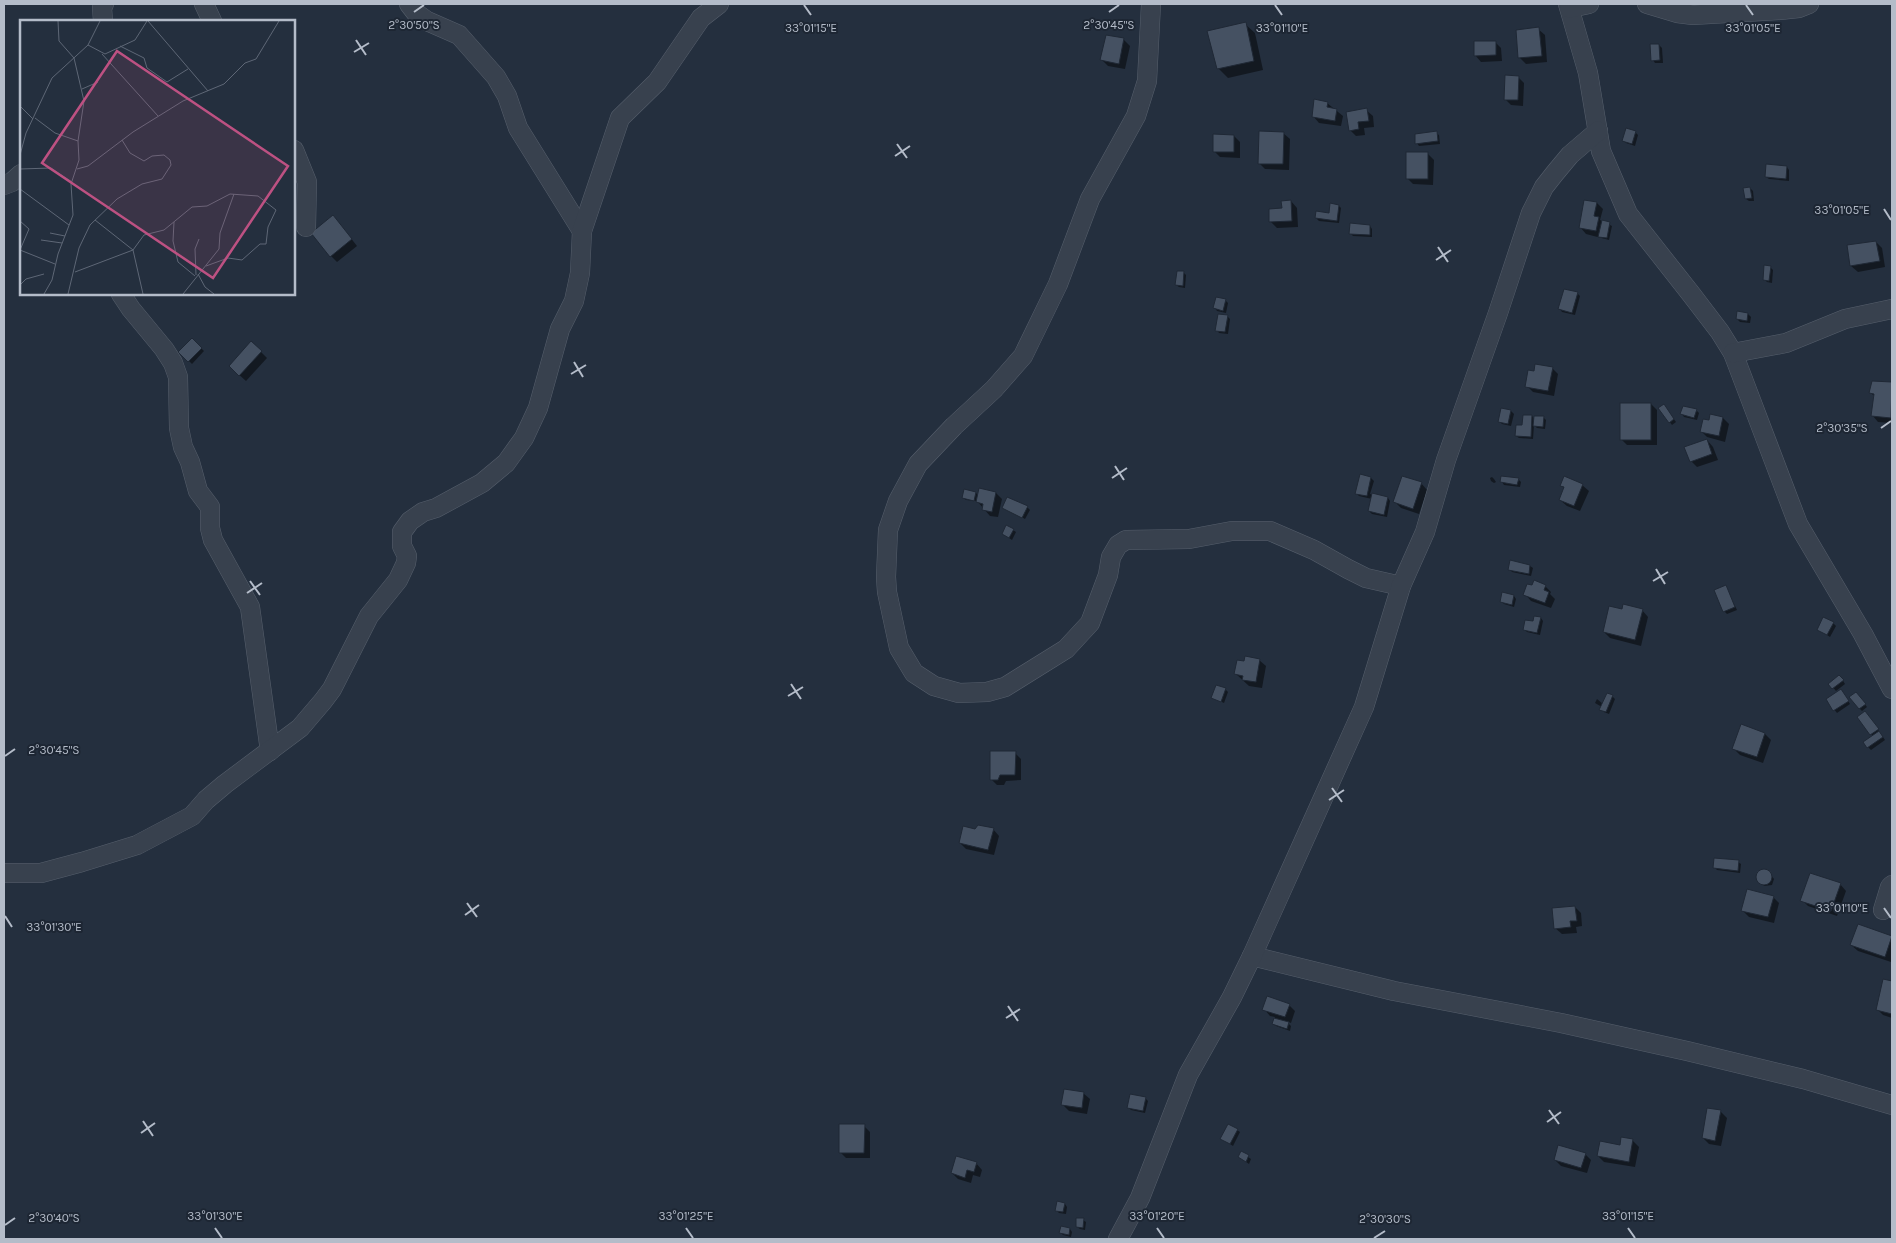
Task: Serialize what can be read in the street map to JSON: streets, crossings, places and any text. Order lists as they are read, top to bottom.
{
  "coordinates": [
    "2°30'50\"S",
    "2°30'45\"S",
    "33°01'15\"E",
    "33°01'10\"E",
    "33°01'05\"E",
    "2°30'35\"S",
    "33°01'30\"E",
    "33°01'25\"E",
    "33°01'20\"E",
    "2°30'40\"S",
    "2°30'30\"S"
  ]
}
